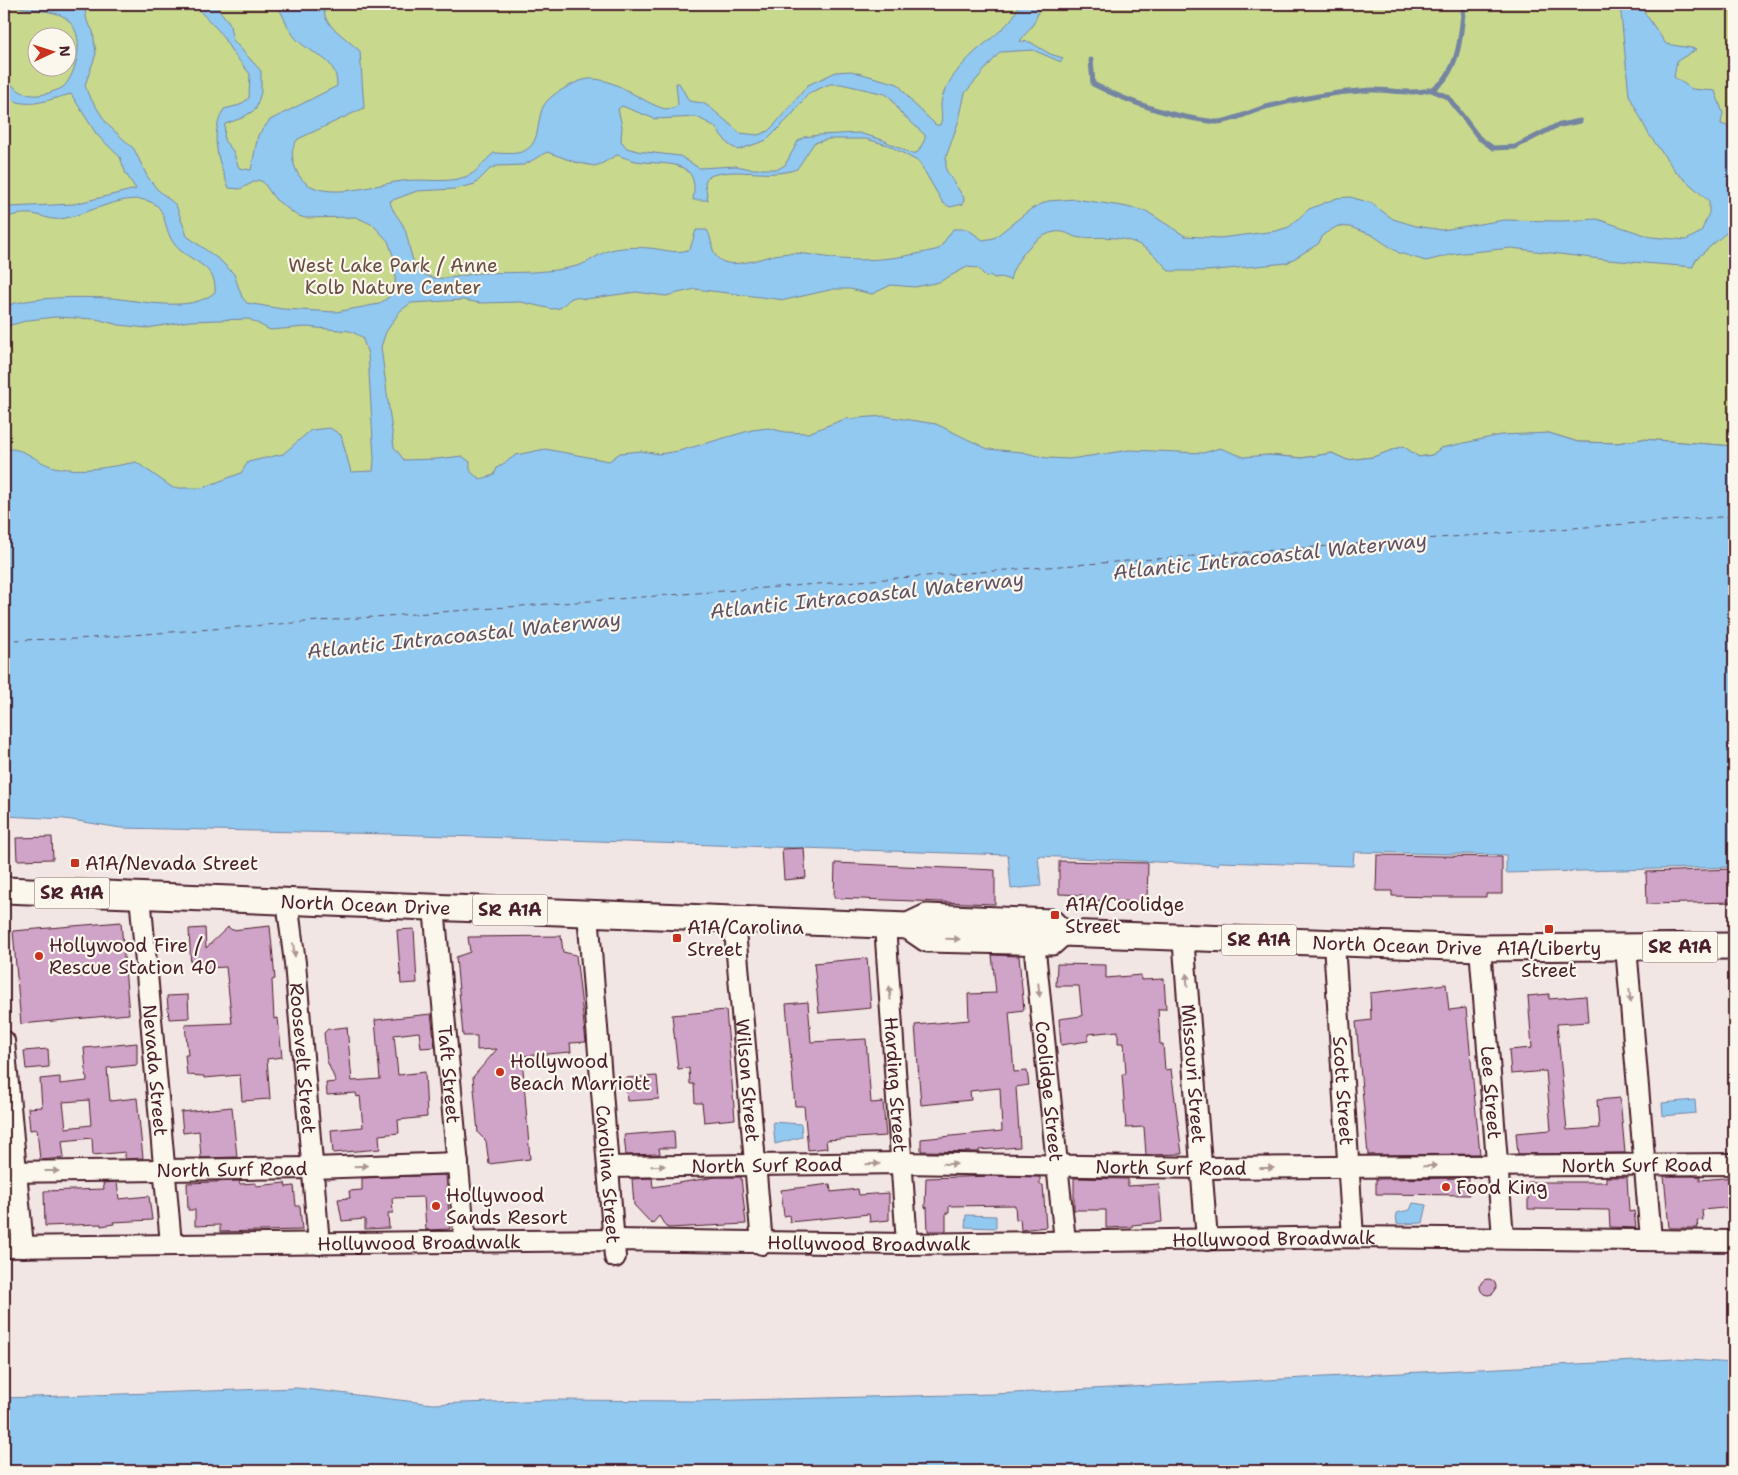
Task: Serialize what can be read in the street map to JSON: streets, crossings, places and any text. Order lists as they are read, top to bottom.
{
  "streets": {
    "main road": ["SR A1A", "North Ocean Drive"],
    "street": [
      "Roosevelt Street",
      "Nevada Street",
      "Missouri Street",
      "Taft Street",
      "Wilson Street",
      "Harding Street",
      "Scott Street",
      "Coolidge Street",
      "Lee Street",
      "North Surf Road",
      "Carolina Street",
      "Hollywood Broadwalk"
    ]
  },
  "crossings": [
    ["North Ocean Drive", "Roosevelt Street"],
    ["North Ocean Drive", "Nevada Street"],
    ["North Ocean Drive", "Missouri Street"],
    ["North Ocean Drive", "Taft Street"],
    ["North Ocean Drive", "Wilson Street"],
    ["North Ocean Drive", "Harding Street"],
    ["North Ocean Drive", "Scott Street"],
    ["North Ocean Drive", "Coolidge Street"],
    ["North Ocean Drive", "Lee Street"],
    ["North Ocean Drive", "Carolina Street"],
    ["Roosevelt Street", "North Surf Road"],
    ["Roosevelt Street", "Hollywood Broadwalk"],
    ["Nevada Street", "North Surf Road"],
    ["Nevada Street", "Hollywood Broadwalk"],
    ["Missouri Street", "North Surf Road"],
    ["Missouri Street", "Hollywood Broadwalk"],
    ["Taft Street", "North Surf Road"],
    ["Taft Street", "Hollywood Broadwalk"],
    ["Wilson Street", "North Surf Road"],
    ["Wilson Street", "Hollywood Broadwalk"],
    ["Harding Street", "North Surf Road"],
    ["Harding Street", "Hollywood Broadwalk"],
    ["Scott Street", "North Surf Road"],
    ["Scott Street", "Hollywood Broadwalk"],
    ["Coolidge Street", "North Surf Road"],
    ["Coolidge Street", "Hollywood Broadwalk"],
    ["Lee Street", "North Surf Road"],
    ["Lee Street", "Hollywood Broadwalk"],
    ["North Surf Road", "Carolina Street"],
    ["Carolina Street", "Hollywood Broadwalk"]
  ],
  "one_way": [
    "Roosevelt Street",
    "Missouri Street",
    "Harding Street",
    "Coolidge Street",
    "North Surf Road"
  ],
  "water": ["Atlantic Intracoastal Waterway"],
  "parks": ["West Lake Park / Anne Kolb Nature Center"],
  "places": {
    "transit": [
      "A1A/Nevada Street",
      "A1A/Coolidge Street",
      "A1A/Liberty Street",
      "A1A/Carolina Street"
    ],
    "other": [
      "Hollywood Fire / Rescue Station 40",
      "Hollywood Beach Marriott",
      "Food King",
      "Hollywood Sands Resort"
    ]
  },
  "north": "right"
}
